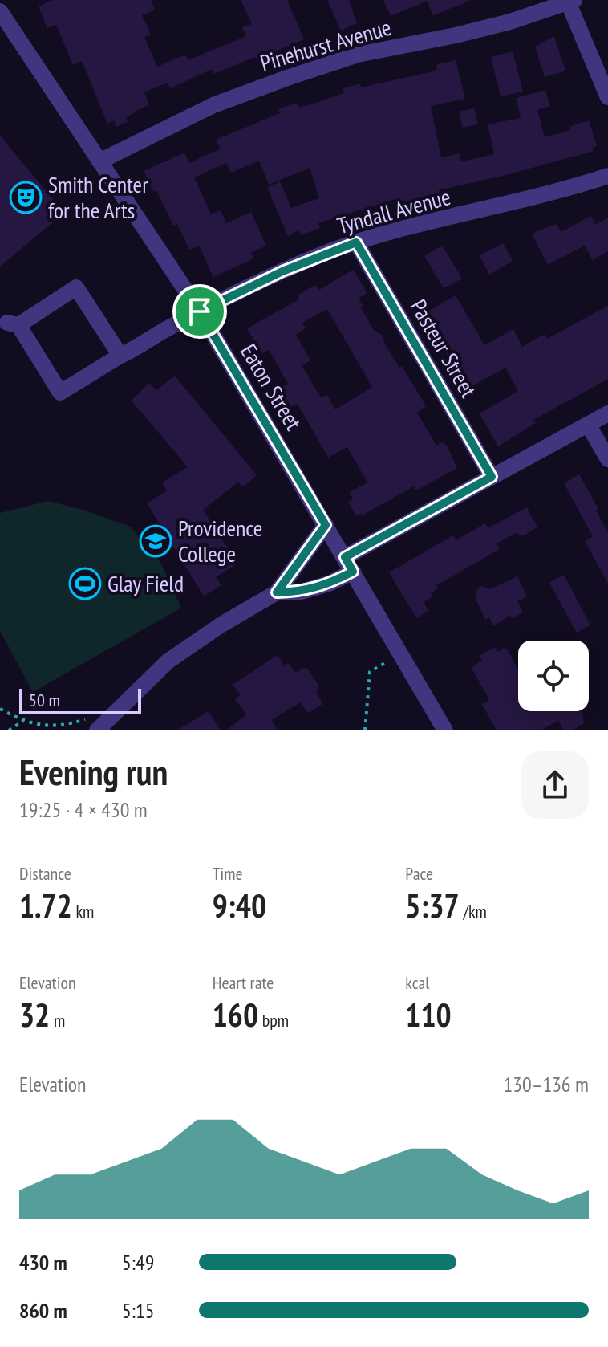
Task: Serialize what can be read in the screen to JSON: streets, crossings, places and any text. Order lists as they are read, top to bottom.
{
  "streets": {
    "street": [
      "Pinehurst Avenue",
      "Tyndall Avenue",
      "Pasteur Street",
      "Eaton Street"
    ]
  },
  "crossings": [
    ["Pinehurst Avenue", "Eaton Street"],
    ["Tyndall Avenue", "Pasteur Street"],
    ["Tyndall Avenue", "Eaton Street"]
  ],
  "places": {
    "theatre": ["Smith Center for the Arts"],
    "school or university": ["Providence College"],
    "sports": ["Glay Field"]
  },
  "scale_bar": "50 m",
  "page": {
    "scale": "50 m",
    "heading": ["Evening run", "19:25 · 4 × 430 m"],
    "stats": [
      ["Distance", "1.72 km"],
      ["Time", "9:40"],
      ["Pace", "5:37 /km"],
      ["Elevation", "32 m"],
      ["Heart rate", "160 bpm"],
      ["kcal", "110"]
    ],
    "chart": ["Elevation", "130–136 m"],
    "list": [
      {
        "name": "430 m",
        "note": "5:49"
      },
      {
        "name": "860 m",
        "note": "5:15"
      }
    ]
  }
}
